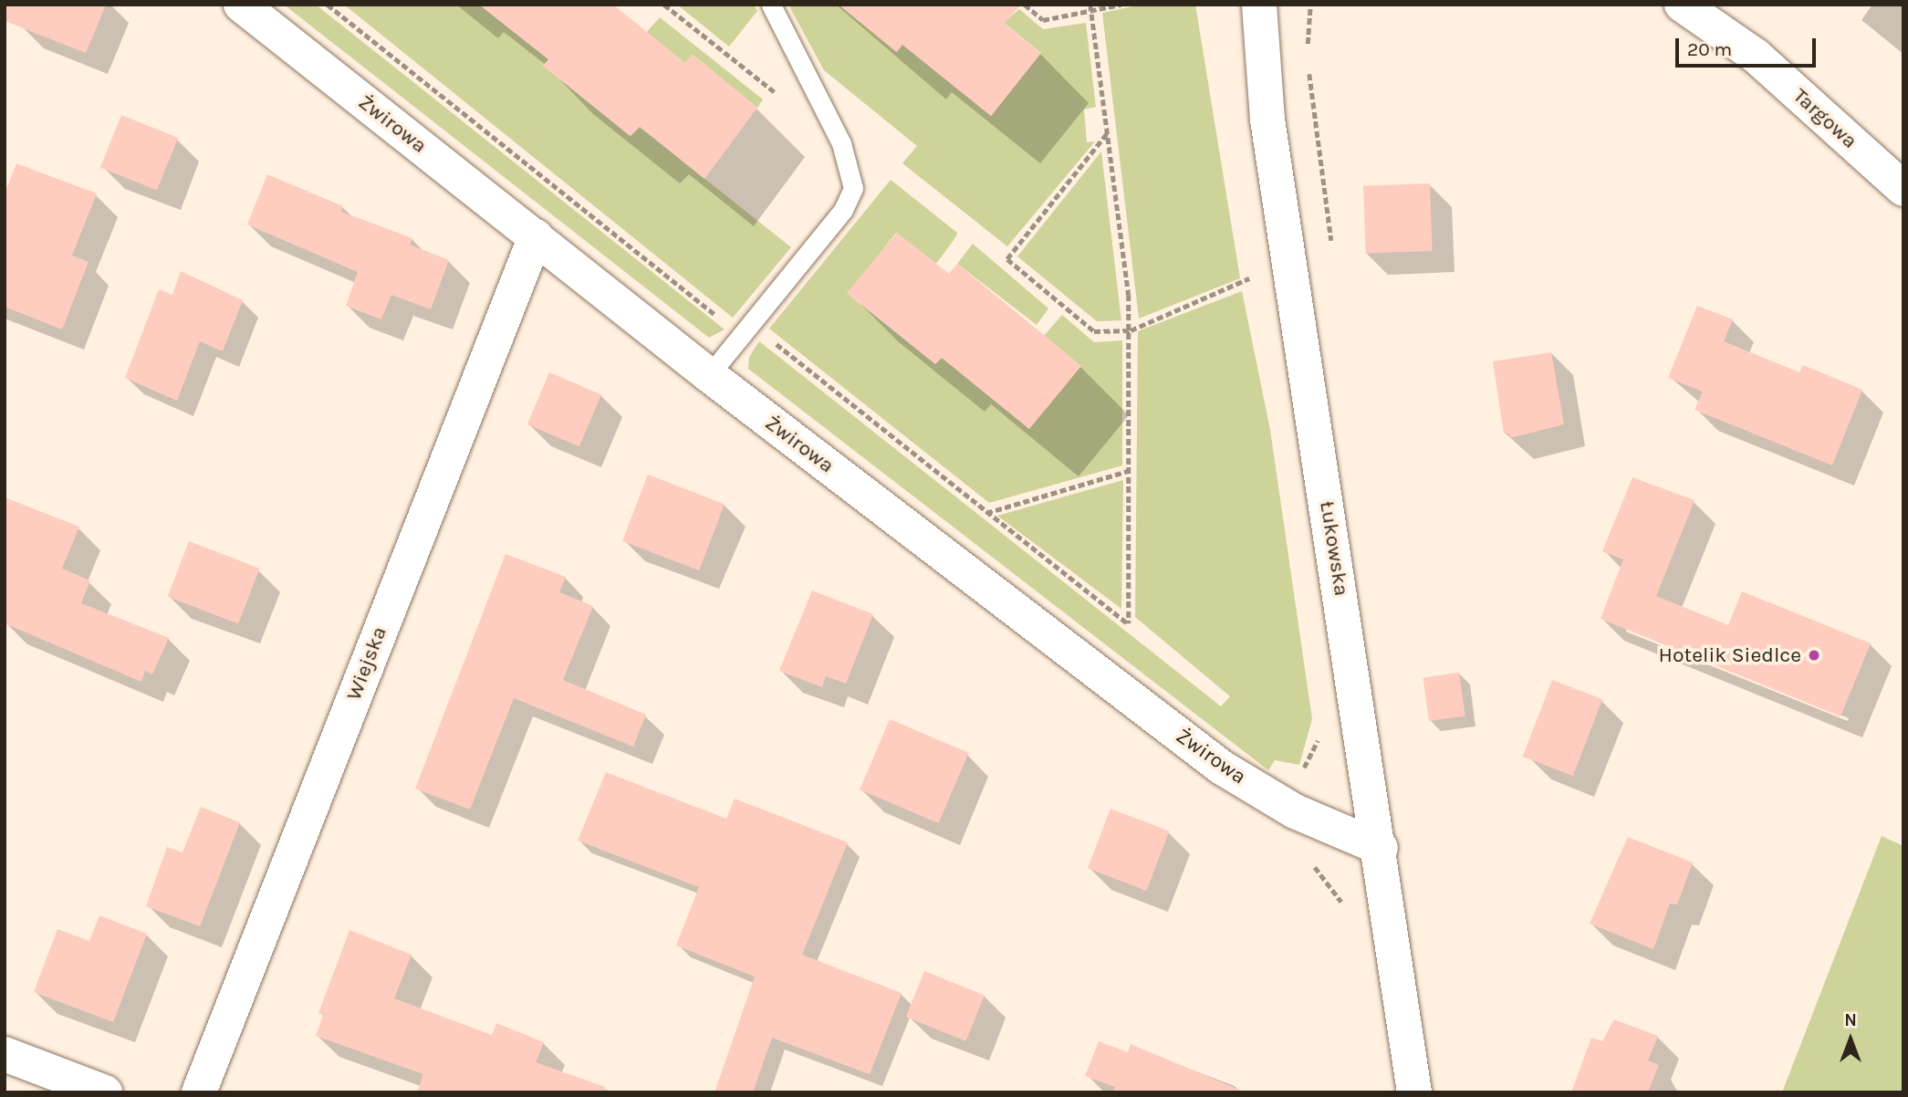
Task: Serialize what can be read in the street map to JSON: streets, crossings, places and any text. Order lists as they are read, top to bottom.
{
  "streets": {
    "street": [
      "Targowa",
      "Żwirowa",
      "Łukowska",
      "Wiejska"
    ]
  },
  "crossings": [
    ["Żwirowa", "Łukowska"],
    ["Żwirowa", "Wiejska"]
  ],
  "places": ["Hotelik Siedlce"],
  "scale_bar": "20 m",
  "north": "top"
}
